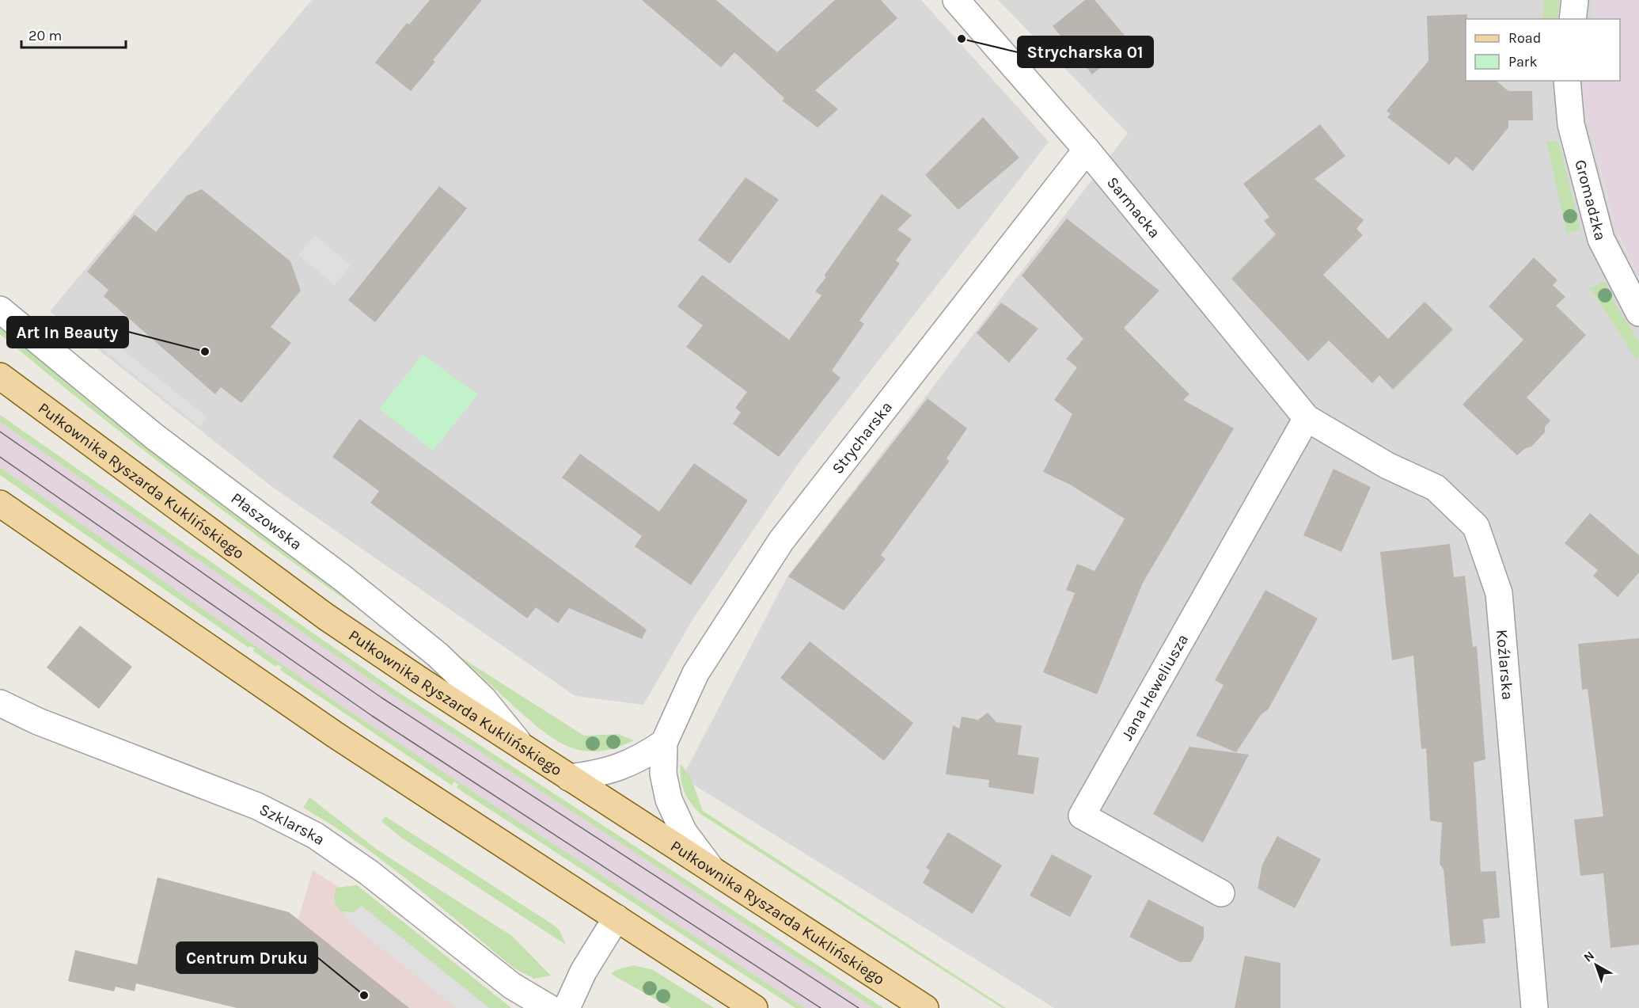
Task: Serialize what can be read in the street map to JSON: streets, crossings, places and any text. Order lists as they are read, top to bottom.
{
  "streets": {
    "main road": ["Pułkownika Ryszarda Kuklińskiego"],
    "street": [
      "Gromadzka",
      "Sarmacka",
      "Strycharska",
      "Płaszowska",
      "Koźlarska",
      "Jana Heweliusza",
      "Szklarska"
    ]
  },
  "crossings": [
    ["Sarmacka", "Strycharska"],
    ["Sarmacka", "Koźlarska"],
    ["Sarmacka", "Jana Heweliusza"],
    ["Strycharska", "Pułkownika Ryszarda Kuklińskiego"],
    ["Pułkownika Ryszarda Kuklińskiego", "Płaszowska"],
    ["Koźlarska", "Jana Heweliusza"]
  ],
  "places": ["Strycharska 01", "Art In Beauty", "Centrum Druku"],
  "legend": ["Road", "Park"],
  "scale_bar": "20 m",
  "north": "top left"
}
